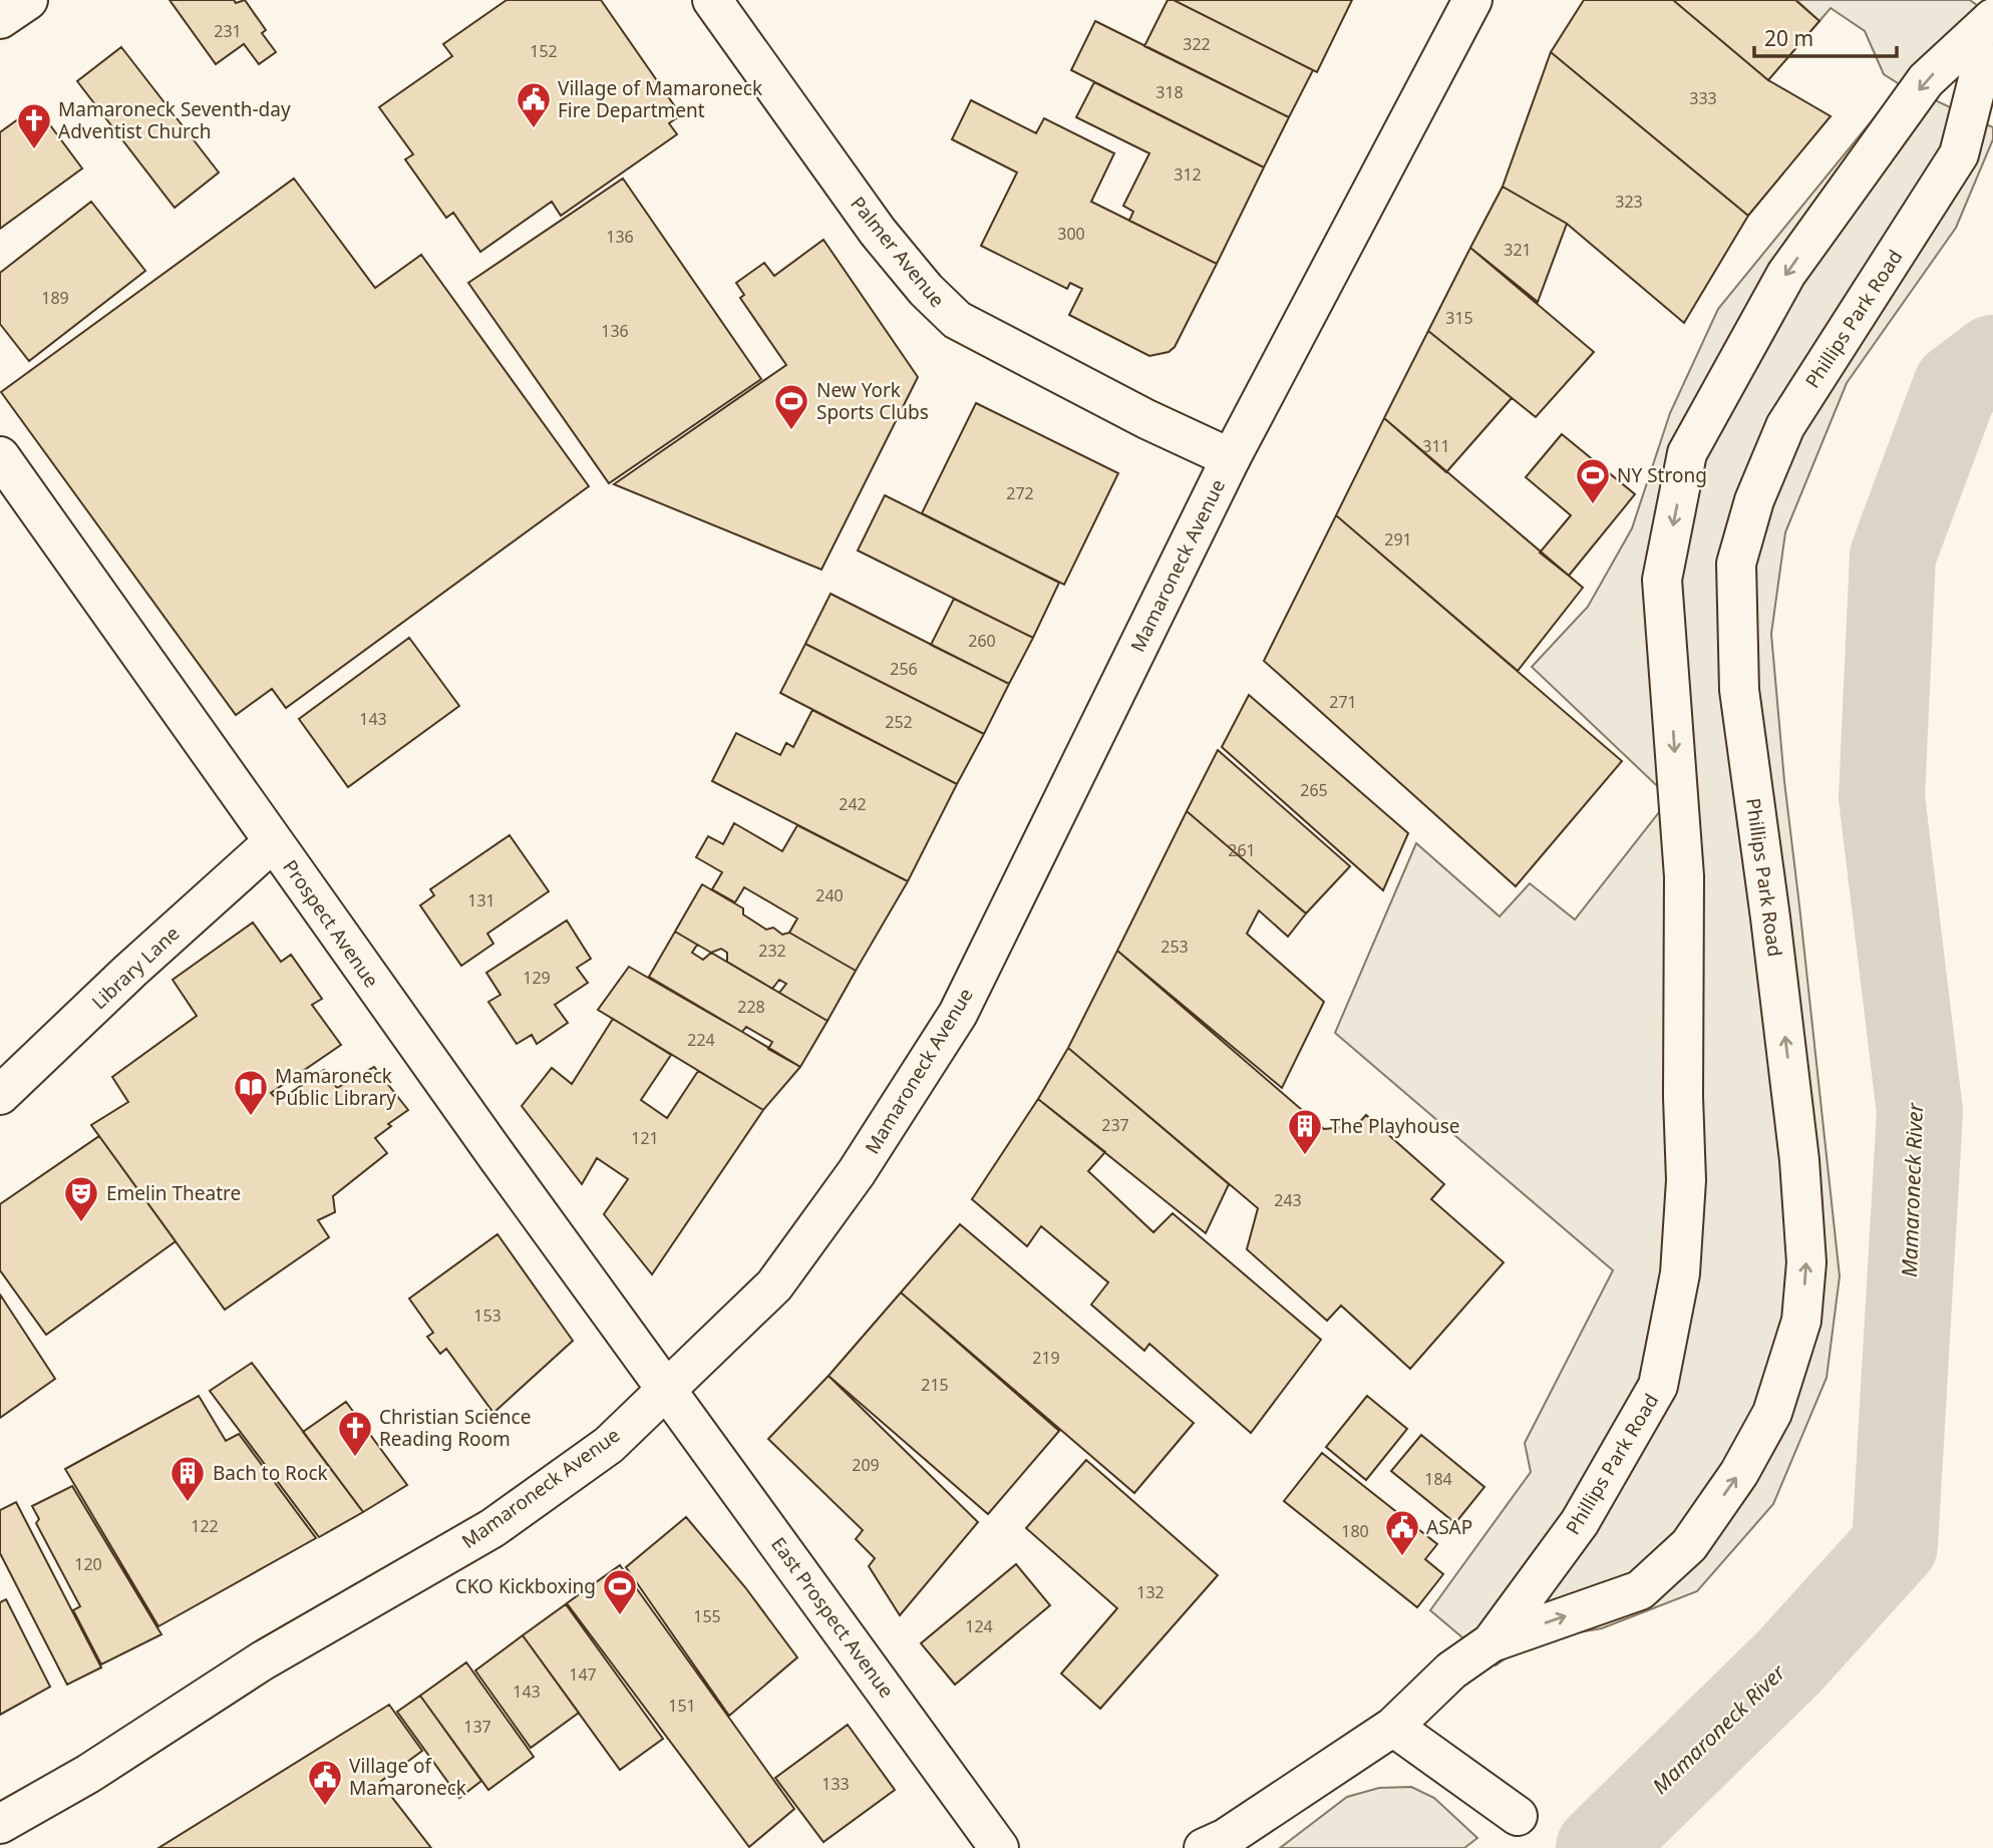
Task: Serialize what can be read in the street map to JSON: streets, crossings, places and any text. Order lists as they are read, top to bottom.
{
  "streets": {
    "street": [
      "Palmer Avenue",
      "Phillips Park Road",
      "Mamaroneck Avenue",
      "Prospect Avenue",
      "Library Lane",
      "East Prospect Avenue"
    ]
  },
  "crossings": [
    ["Palmer Avenue", "Mamaroneck Avenue"],
    ["Mamaroneck Avenue", "Prospect Avenue"],
    ["Mamaroneck Avenue", "East Prospect Avenue"],
    ["Prospect Avenue", "Library Lane"],
    ["Prospect Avenue", "East Prospect Avenue"]
  ],
  "water": ["Mamaroneck River"],
  "places": {
    "public building": ["Village of Mamaroneck Fire Department", "ASAP", "Village of Mamaroneck"],
    "church": ["Mamaroneck Seventh-day Adventist Church", "Christian Science Reading Room"],
    "sports": ["New York Sports Clubs", "NY Strong", "CKO Kickboxing"],
    "library": ["Mamaroneck Public Library"],
    "building": ["The Playhouse", "Bach to Rock"],
    "theatre": ["Emelin Theatre"]
  },
  "house_numbers": [
    "231",
    "322",
    "152",
    "318",
    "333",
    "312",
    "323",
    "300",
    "136",
    "321",
    "189",
    "315",
    "136",
    "311",
    "272",
    "291",
    "260",
    "256",
    "271",
    "143",
    "252",
    "265",
    "242",
    "261",
    "240",
    "131",
    "253",
    "232",
    "129",
    "228",
    "224",
    "237",
    "121",
    "243",
    "153",
    "219",
    "215",
    "209",
    "184",
    "122",
    "180",
    "120",
    "132",
    "155",
    "124",
    "147",
    "143",
    "151",
    "137",
    "133"
  ],
  "scale_bar": "20 m"
}
